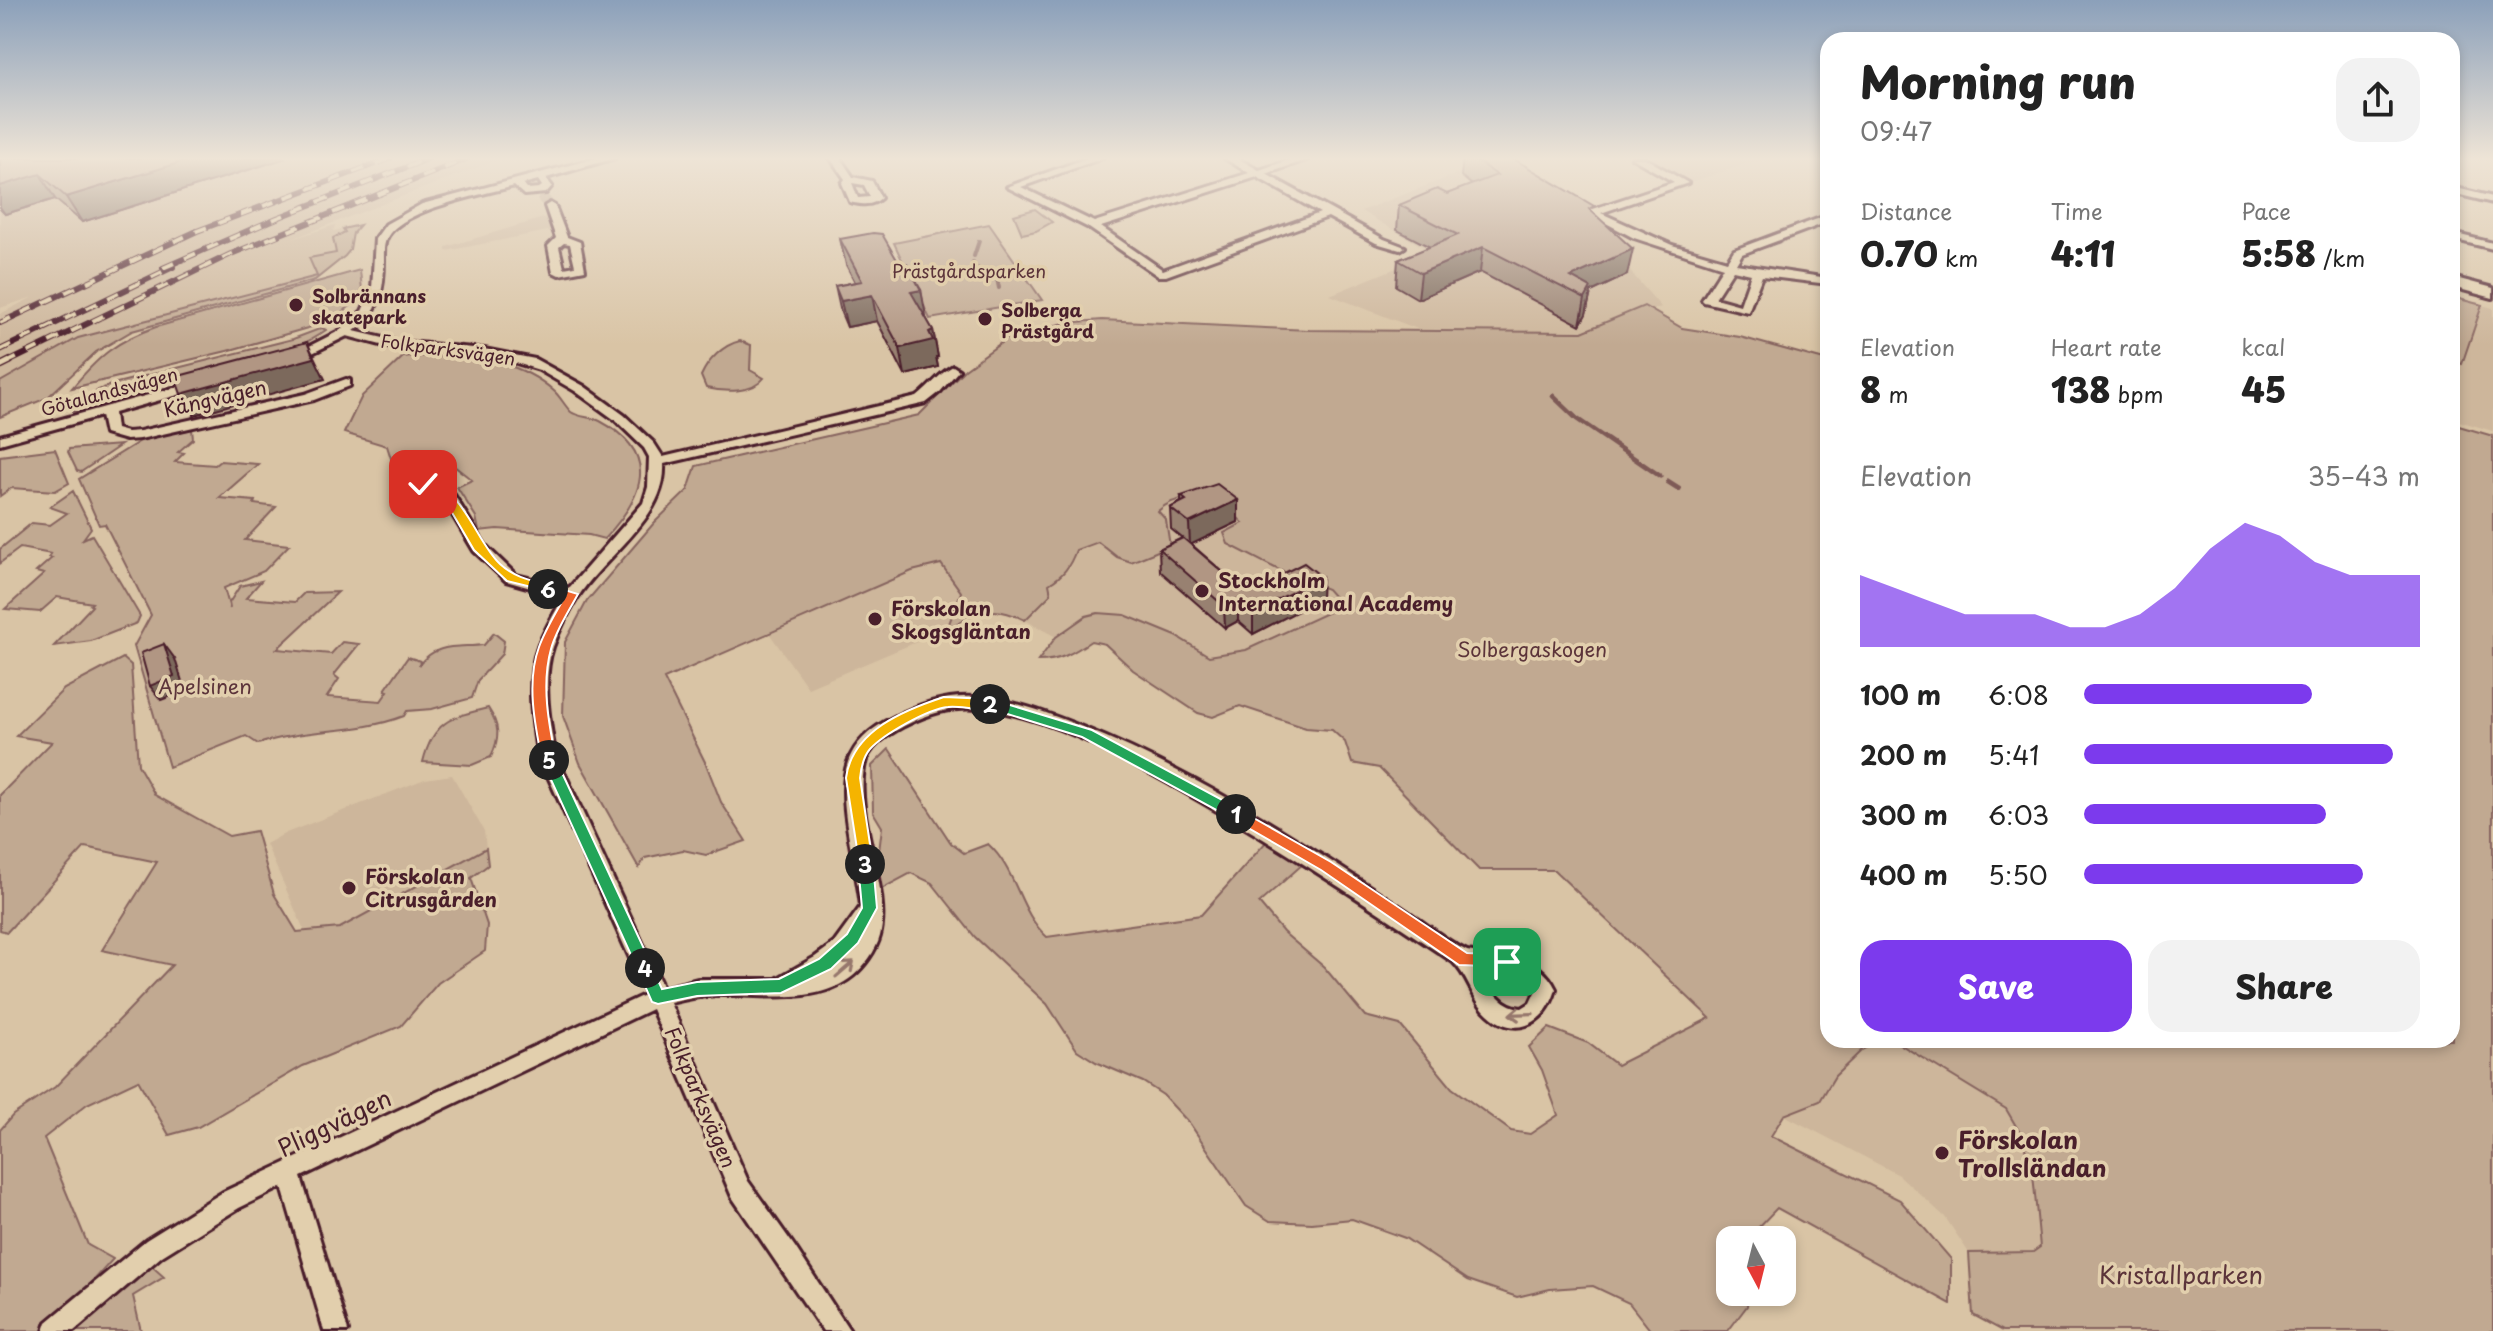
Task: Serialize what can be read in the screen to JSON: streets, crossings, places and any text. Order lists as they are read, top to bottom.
{
  "streets": {
    "street": [
      "Folkparksvägen",
      "Götalandsvägen",
      "Kängvägen",
      "Pliggvägen"
    ]
  },
  "crossings": [
    ["Folkparksvägen", "Pliggvägen"],
    ["Götalandsvägen", "Kängvägen"]
  ],
  "parks": [
    "Prästgårdsparken",
    "Solbergaskogen",
    "Apelsinen",
    "Kristallparken"
  ],
  "places": [
    "Solbrännans skatepark",
    "Solberga Prästgård",
    "Stockholm International Academy",
    "Förskolan Skogsgläntan",
    "Förskolan Citrusgården",
    "Förskolan Trollsländan"
  ],
  "north": "bottom",
  "page": {
    "heading": ["Morning run", "09:47"],
    "stats": [
      ["Distance", "0.70 km"],
      ["Time", "4:11"],
      ["Pace", "5:58 /km"],
      ["Elevation", "8 m"],
      ["Heart rate", "138 bpm"],
      ["kcal", "45"]
    ],
    "chart": ["Elevation", "35–43 m"],
    "pins": [
      "6",
      "2",
      "5",
      "1",
      "3",
      "4"
    ],
    "list": [
      {
        "name": "100 m",
        "note": "6:08"
      },
      {
        "name": "200 m",
        "note": "5:41"
      },
      {
        "name": "300 m",
        "note": "6:03"
      },
      {
        "name": "400 m",
        "note": "5:50"
      }
    ],
    "buttons": ["Save", "Share"]
  }
}
